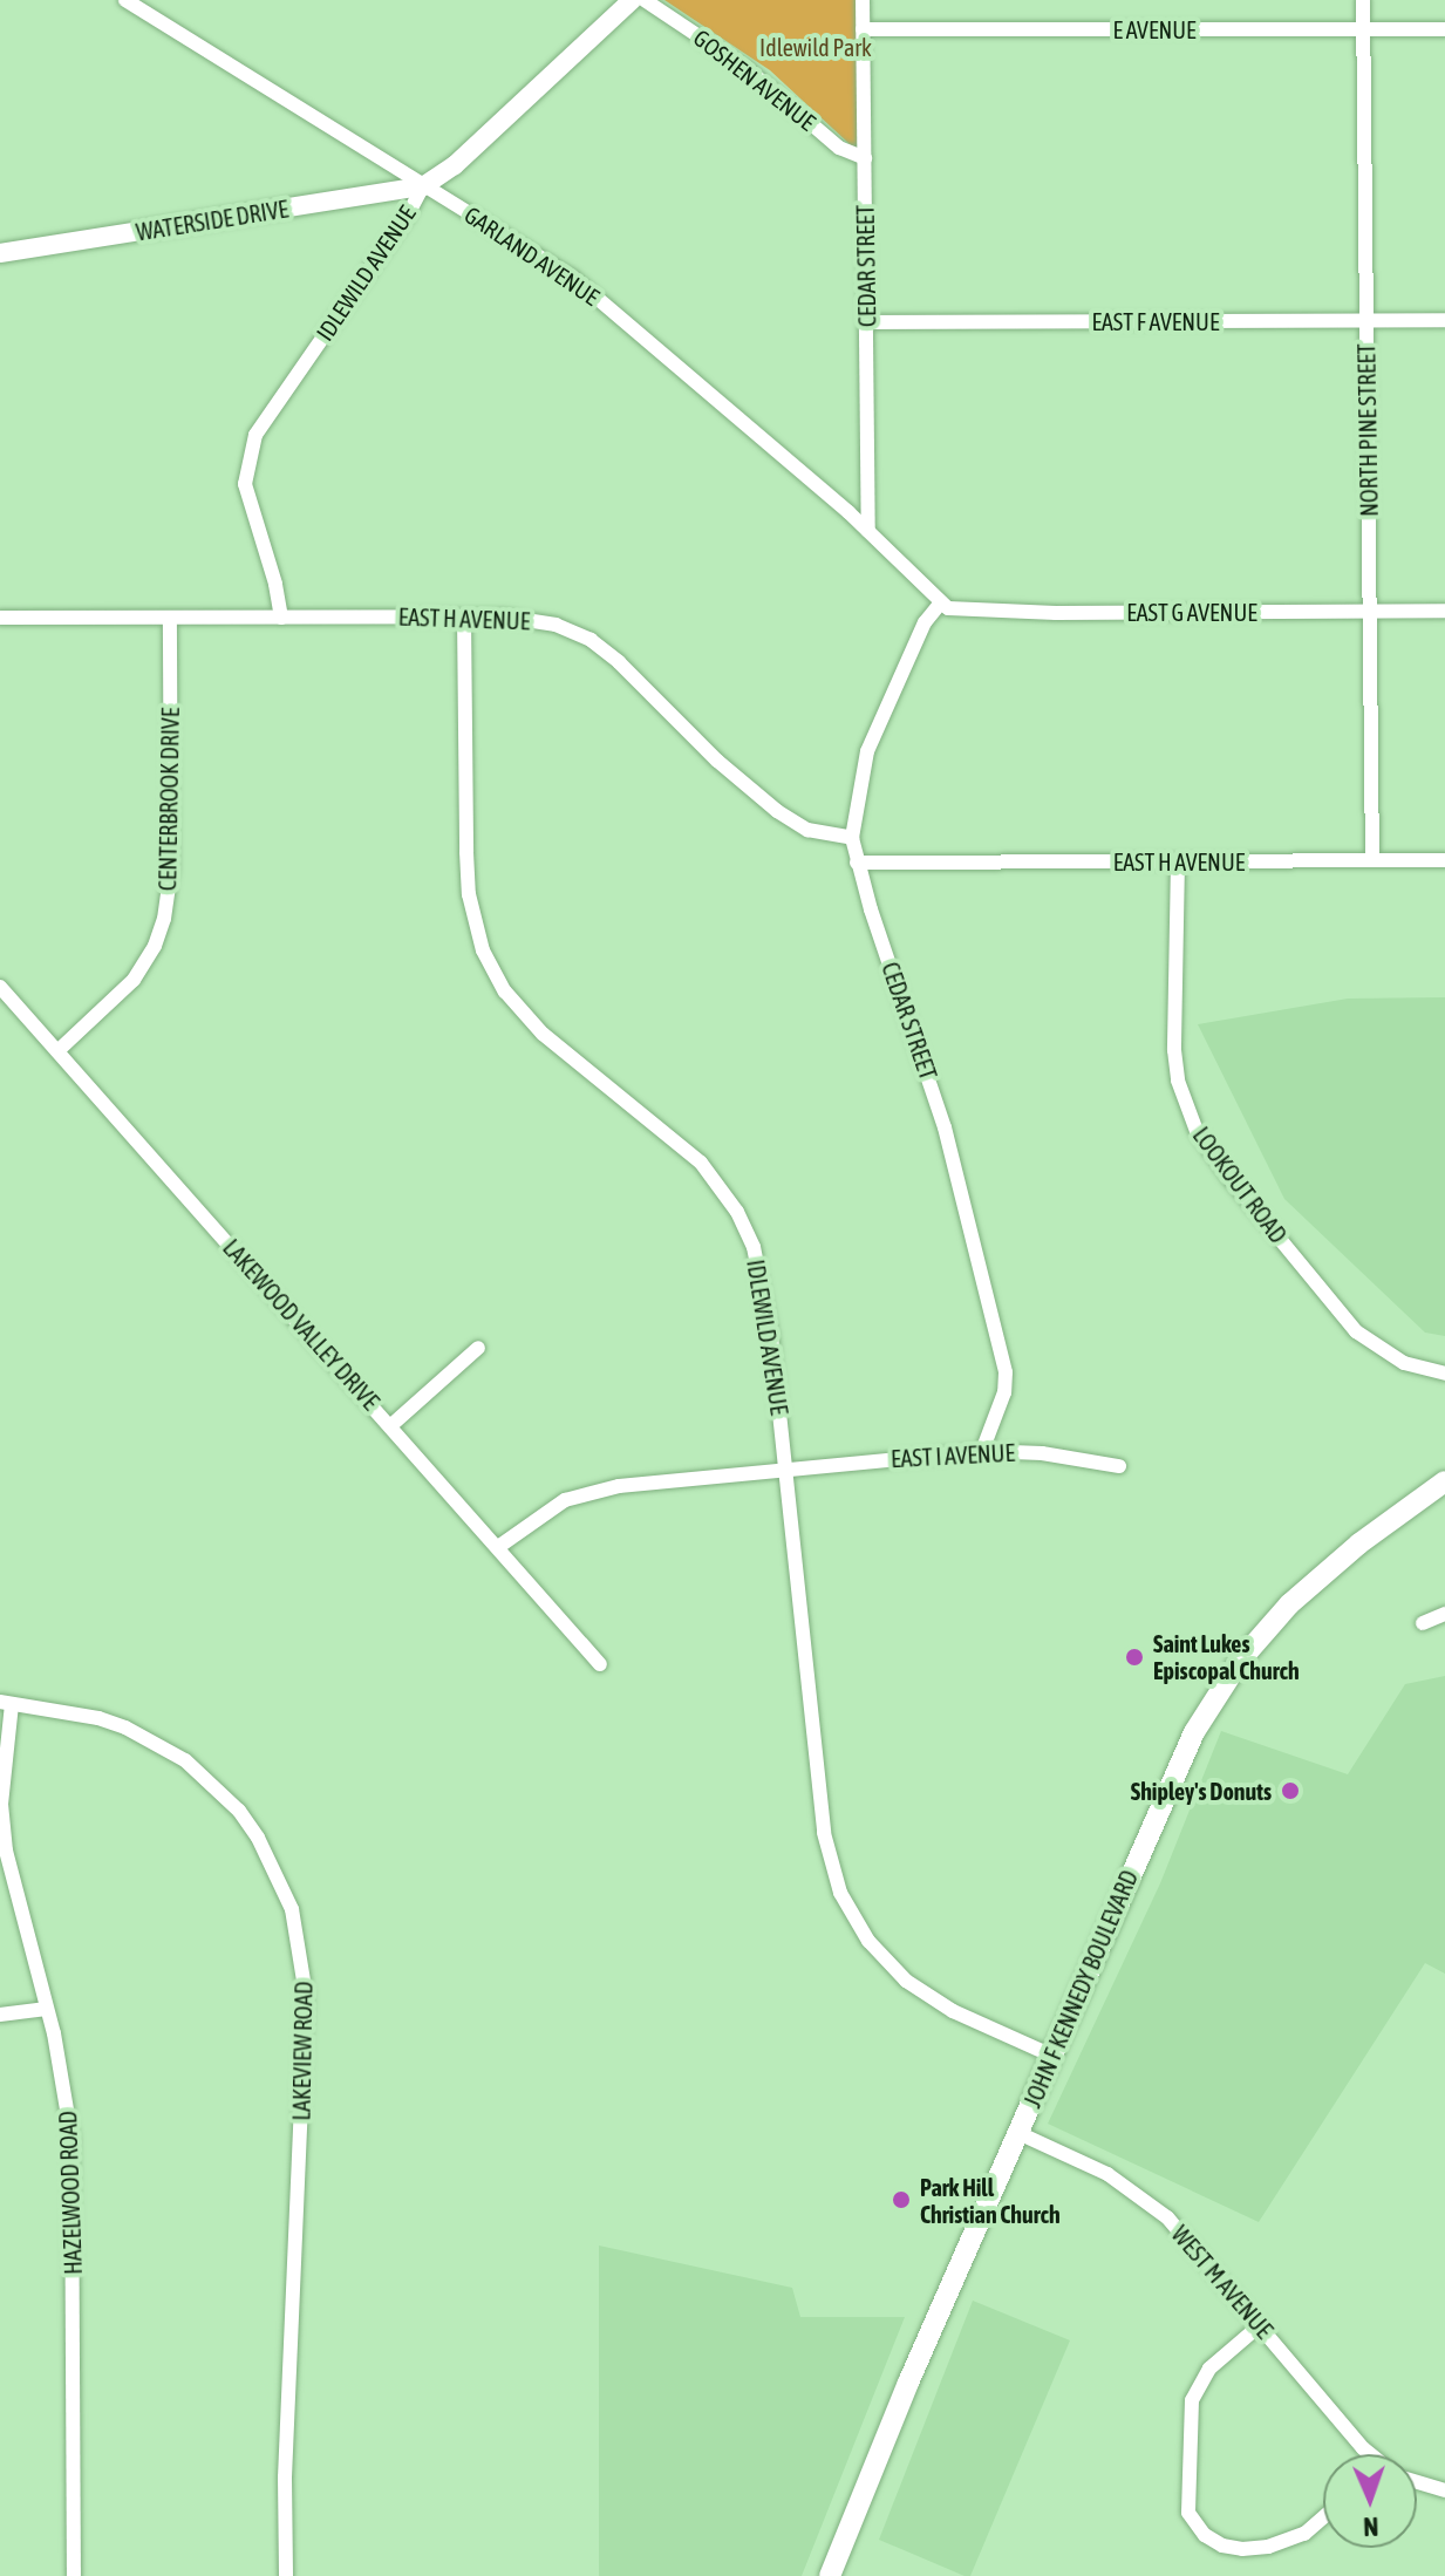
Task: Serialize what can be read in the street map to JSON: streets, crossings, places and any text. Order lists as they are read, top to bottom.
{
  "streets": {
    "main road": ["JOHN F KENNEDY BOULEVARD"],
    "street": [
      "E AVENUE",
      "GOSHEN AVENUE",
      "WATERSIDE DRIVE",
      "GARLAND AVENUE",
      "CEDAR STREET",
      "IDLEWILD AVENUE",
      "EAST F AVENUE",
      "NORTH PINE STREET",
      "EAST G AVENUE",
      "EAST H AVENUE",
      "CENTERBROOK DRIVE",
      "LOOKOUT ROAD",
      "LAKEWOOD VALLEY DRIVE",
      "EAST I AVENUE",
      "LAKEVIEW ROAD",
      "HAZELWOOD ROAD",
      "WEST M AVENUE"
    ]
  },
  "crossings": [
    ["E AVENUE", "CEDAR STREET"],
    ["E AVENUE", "NORTH PINE STREET"],
    ["GOSHEN AVENUE", "CEDAR STREET"],
    ["WATERSIDE DRIVE", "GARLAND AVENUE"],
    ["WATERSIDE DRIVE", "IDLEWILD AVENUE"],
    ["GARLAND AVENUE", "CEDAR STREET"],
    ["GARLAND AVENUE", "IDLEWILD AVENUE"],
    ["GARLAND AVENUE", "EAST G AVENUE"],
    ["CEDAR STREET", "EAST F AVENUE"],
    ["CEDAR STREET", "EAST G AVENUE"],
    ["CEDAR STREET", "EAST H AVENUE"],
    ["CEDAR STREET", "EAST I AVENUE"],
    ["IDLEWILD AVENUE", "EAST H AVENUE"],
    ["IDLEWILD AVENUE", "EAST I AVENUE"],
    ["IDLEWILD AVENUE", "JOHN F KENNEDY BOULEVARD"],
    ["EAST F AVENUE", "NORTH PINE STREET"],
    ["NORTH PINE STREET", "EAST G AVENUE"],
    ["NORTH PINE STREET", "EAST H AVENUE"],
    ["EAST H AVENUE", "CENTERBROOK DRIVE"],
    ["EAST H AVENUE", "LOOKOUT ROAD"],
    ["CENTERBROOK DRIVE", "LAKEWOOD VALLEY DRIVE"],
    ["LAKEWOOD VALLEY DRIVE", "EAST I AVENUE"],
    ["JOHN F KENNEDY BOULEVARD", "WEST M AVENUE"],
    ["LAKEVIEW ROAD", "HAZELWOOD ROAD"]
  ],
  "parks": ["Idlewild Park"],
  "places": ["Saint Lukes Episcopal Church", "Shipley's Donuts", "Park Hill Christian Church"],
  "north": "bottom"
}
